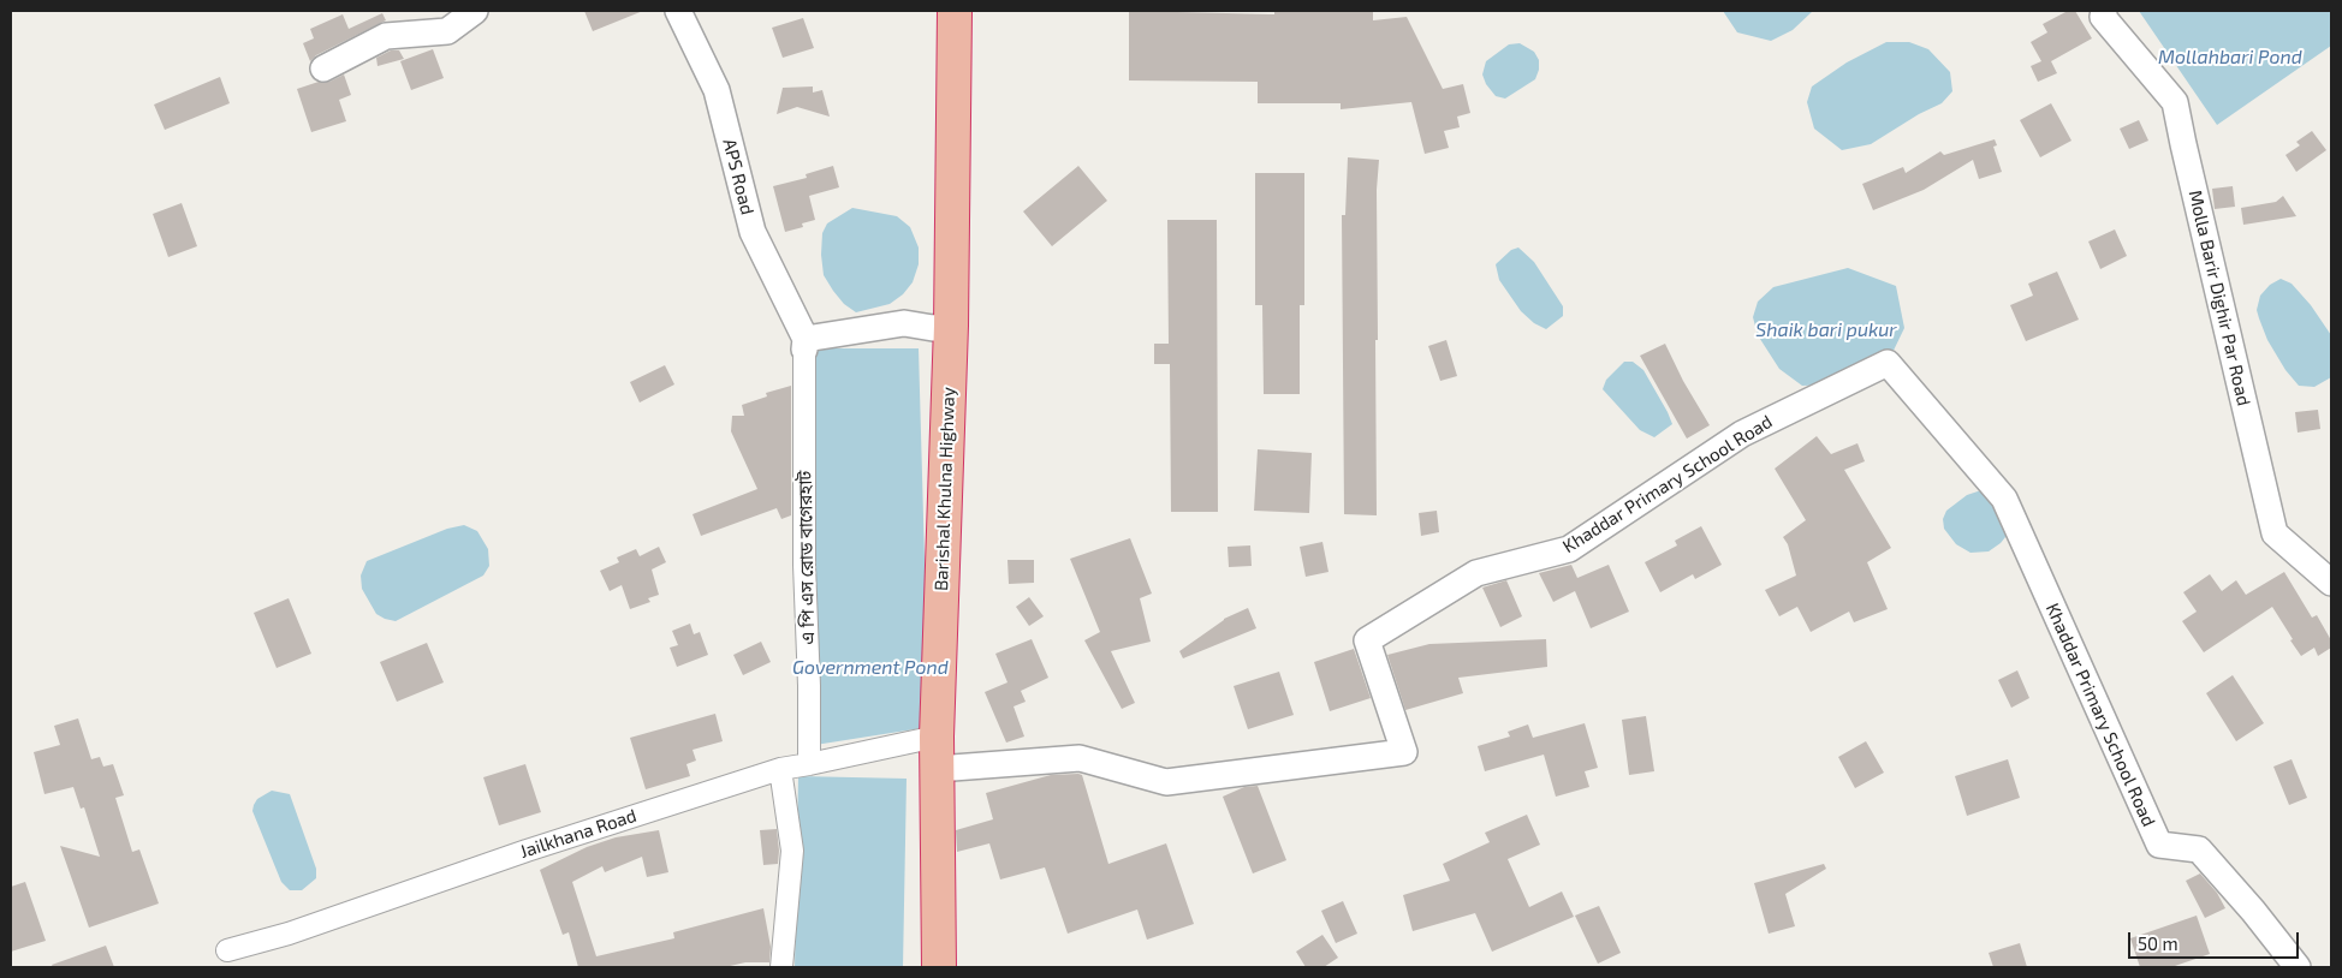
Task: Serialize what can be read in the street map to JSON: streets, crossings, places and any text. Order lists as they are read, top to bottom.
{
  "streets": {
    "highway": ["Barishal Khulna Highway"],
    "street": [
      "APS Road",
      "Molla Barir Dighir Par Road",
      "Khaddar Primary School Road",
      "এ পি এস রোড বাগেরহাট",
      "Jailkhana Road"
    ]
  },
  "crossings": [
    ["APS Road", "এ পি এস রোড বাগেরহাট"],
    ["Khaddar Primary School Road", "Barishal Khulna Highway"],
    ["Khaddar Primary School Road", "Jailkhana Road"],
    ["Barishal Khulna Highway", "Jailkhana Road"],
    ["এ পি এস রোড বাগেরহাট", "Jailkhana Road"]
  ],
  "water": ["Mollahbari Pond", "Shaik bari pukur", "Government Pond"],
  "scale_bar": "50 m"
}
